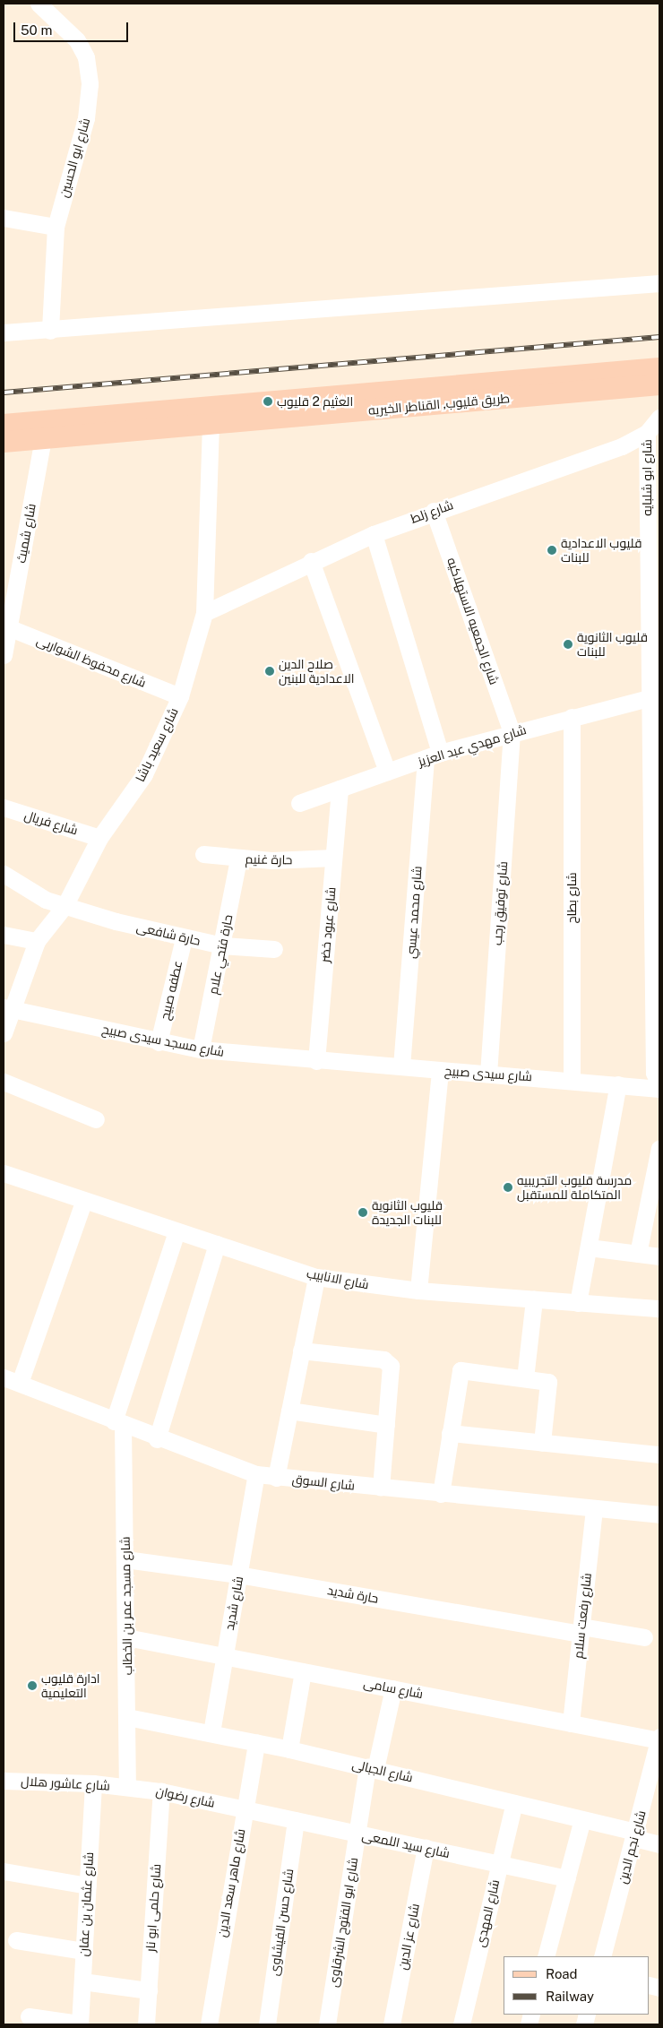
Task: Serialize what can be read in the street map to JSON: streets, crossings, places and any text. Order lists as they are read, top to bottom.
{
  "streets": {
    "main road": ["طريق قليوب, القناطر الخيريه"],
    "street": [
      "شارع ابو الحسين",
      "شارع ابو شلبايه",
      "شارع زلط",
      "شارع شميث",
      "شارع الجمعيه الاستهلاكيه",
      "شارع محفوظ الشواربى",
      "شارع سعيد باشا",
      "شارع مهدي عبد العزيز",
      "شارع فريال",
      "حارة غنيم",
      "شارع بطاح",
      "شارع توفيق رجب",
      "شارع محمد عيسي",
      "شارع عبود خضر",
      "حارة شافعى",
      "حارة فتحي علام",
      "عطفه صبيح",
      "شارع مسجد سيدى صبيح",
      "شارع سيدى صبيح",
      "شارع الانابيب",
      "شارع السوق",
      "حارة شديد",
      "شارع شديد",
      "شارع مسجد عمر بن الخطاب",
      "شارع رفعت سلام",
      "شارع سامى",
      "شارع الجبالى",
      "شارع عاشور هلال",
      "شارع رضوان",
      "شارع سيد اللمعى",
      "شارع نجم الدين",
      "شارع ماهر سعد الدين",
      "شارع عثمان بن عفان",
      "شارع حلمى ابو نار",
      "شارع المهدى",
      "شارع حسن الفيشاوى",
      "شارع ابو الفتوح الشرقاوى",
      "شارع عز الدين"
    ]
  },
  "crossings": [
    ["طريق قليوب, القناطر الخيريه", "شارع شميث"],
    ["طريق قليوب, القناطر الخيريه", "شارع سعيد باشا"],
    ["شارع ابو شلبايه", "شارع زلط"],
    ["شارع ابو شلبايه", "شارع مهدي عبد العزيز"],
    ["شارع ابو شلبايه", "شارع سيدى صبيح"],
    ["شارع زلط", "شارع الجمعيه الاستهلاكيه"],
    ["شارع زلط", "شارع سعيد باشا"],
    ["شارع شميث", "شارع محفوظ الشواربى"],
    ["شارع الجمعيه الاستهلاكيه", "شارع مهدي عبد العزيز"],
    ["شارع الجمعيه الاستهلاكيه", "شارع توفيق رجب"],
    ["شارع محفوظ الشواربى", "شارع سعيد باشا"],
    ["شارع سعيد باشا", "شارع فريال"],
    ["شارع سعيد باشا", "حارة شافعى"],
    ["شارع سعيد باشا", "شارع مسجد سيدى صبيح"],
    ["شارع مهدي عبد العزيز", "شارع بطاح"],
    ["شارع مهدي عبد العزيز", "شارع توفيق رجب"],
    ["شارع مهدي عبد العزيز", "شارع محمد عيسي"],
    ["شارع مهدي عبد العزيز", "شارع عبود خضر"],
    ["حارة غنيم", "شارع عبود خضر"],
    ["حارة غنيم", "حارة فتحي علام"],
    ["شارع بطاح", "شارع سيدى صبيح"],
    ["شارع توفيق رجب", "شارع سيدى صبيح"],
    ["شارع محمد عيسي", "شارع سيدى صبيح"],
    ["شارع عبود خضر", "شارع مسجد سيدى صبيح"],
    ["شارع عبود خضر", "شارع سيدى صبيح"],
    ["حارة شافعى", "حارة فتحي علام"],
    ["حارة شافعى", "عطفه صبيح"],
    ["حارة فتحي علام", "شارع مسجد سيدى صبيح"],
    ["عطفه صبيح", "شارع مسجد سيدى صبيح"],
    ["شارع مسجد سيدى صبيح", "شارع سيدى صبيح"],
    ["شارع الانابيب", "شارع مسجد عمر بن الخطاب"],
    ["شارع السوق", "شارع شديد"],
    ["شارع السوق", "شارع مسجد عمر بن الخطاب"],
    ["شارع السوق", "شارع رفعت سلام"],
    ["حارة شديد", "شارع شديد"],
    ["حارة شديد", "شارع مسجد عمر بن الخطاب"],
    ["حارة شديد", "شارع رفعت سلام"],
    ["شارع شديد", "شارع سامى"],
    ["شارع شديد", "شارع الجبالى"],
    ["شارع مسجد عمر بن الخطاب", "شارع سامى"],
    ["شارع مسجد عمر بن الخطاب", "شارع الجبالى"],
    ["شارع مسجد عمر بن الخطاب", "شارع عاشور هلال"],
    ["شارع مسجد عمر بن الخطاب", "شارع رضوان"],
    ["شارع رفعت سلام", "شارع سامى"],
    ["شارع سامى", "شارع نجم الدين"],
    ["شارع سامى", "شارع ابو الفتوح الشرقاوى"],
    ["شارع الجبالى", "شارع نجم الدين"],
    ["شارع الجبالى", "شارع ماهر سعد الدين"],
    ["شارع الجبالى", "شارع المهدى"],
    ["شارع الجبالى", "شارع ابو الفتوح الشرقاوى"],
    ["شارع عاشور هلال", "شارع رضوان"],
    ["شارع عاشور هلال", "شارع عثمان بن عفان"],
    ["شارع رضوان", "شارع سيد اللمعى"],
    ["شارع رضوان", "شارع ماهر سعد الدين"],
    ["شارع رضوان", "شارع حلمى ابو نار"],
    ["شارع سيد اللمعى", "شارع ماهر سعد الدين"],
    ["شارع سيد اللمعى", "شارع المهدى"],
    ["شارع سيد اللمعى", "شارع حسن الفيشاوى"],
    ["شارع سيد اللمعى", "شارع ابو الفتوح الشرقاوى"],
    ["شارع سيد اللمعى", "شارع عز الدين"]
  ],
  "places": [
    "العثيم 2 قليوب",
    "قليوب الاعدادية للبنات",
    "قليوب الثانوية للبنات",
    "صلاح الدين الاعدادية للبنين",
    "مدرسة قليوب التجريبيه المتكاملة للمستقبل",
    "قليوب الثانوية للبنات الجديدة",
    "ادارة قليوب التعليمية"
  ],
  "legend": ["Road", "Railway"],
  "scale_bar": "50 m"
}
